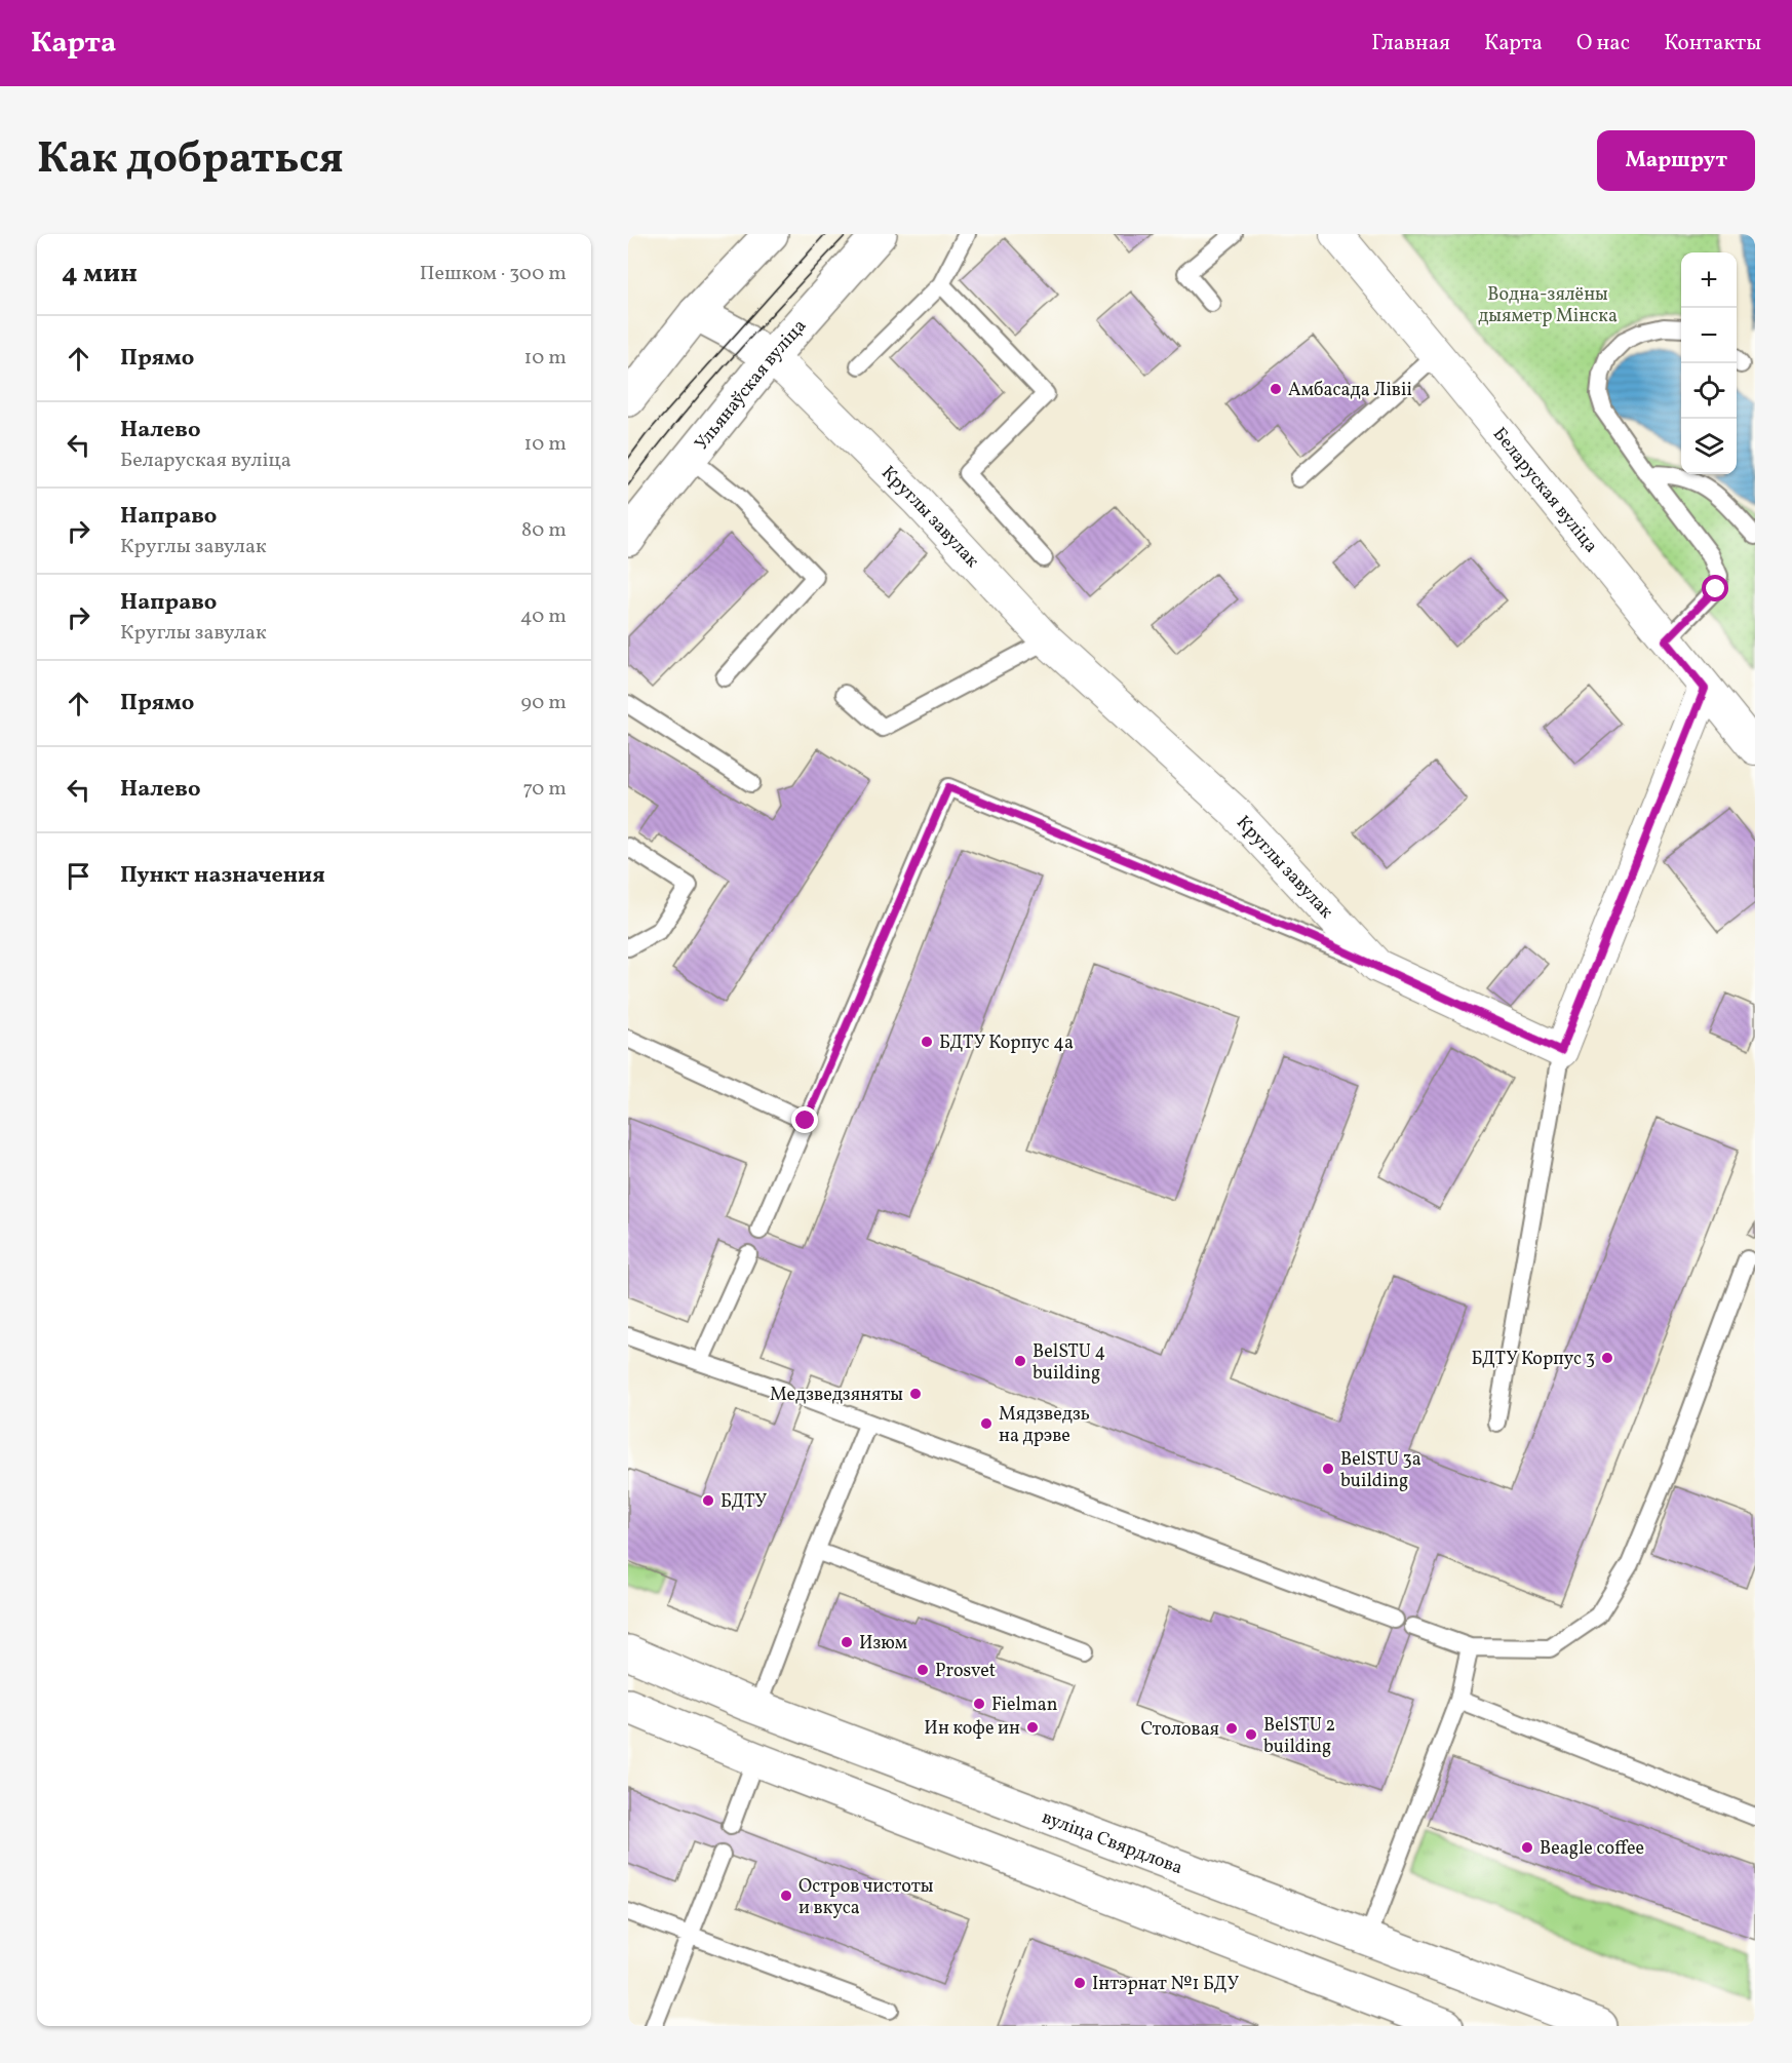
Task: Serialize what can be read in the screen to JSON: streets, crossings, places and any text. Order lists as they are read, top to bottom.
{
  "streets": {
    "main road": ["Ульянаўская вуліца", "вуліца Свярдлова"],
    "street": ["Беларуская вуліца", "Круглы завулак"]
  },
  "crossings": [
    ["Ульянаўская вуліца", "Круглы завулак"]
  ],
  "parks": ["Водна-зялёны дыяметр Мінска"],
  "places": [
    "Амбасада Лівіі",
    "БДТУ Корпус 4а",
    "БДТУ Корпус 3",
    "BelSTU 4 building",
    "Медзведзяняты",
    "Мядзведзь на дрэве",
    "BelSTU 3a building",
    "БДТУ",
    "Изюм",
    "Prosvet",
    "Fielman",
    "Ин кофе ин",
    "Столовая",
    "BelSTU 2 building",
    "Beagle coffee",
    "Остров чистоты и вкуса",
    "Інтэрнат №1 БДУ"
  ],
  "page": {
    "header": "Карта",
    "nav": [
      "Главная",
      "Карта",
      "О нас",
      "Контакты"
    ],
    "title": "Как добраться",
    "buttons": "Маршрут",
    "heading": ["4 мин", "Пешком · 300 m"],
    "map_buttons": ["+", "−"],
    "list": [
      ["Прямо", "10 m"],
      ["Налево", "Беларуская вуліца", "10 m"],
      ["Направо", "Круглы завулак", "80 m"],
      ["Направо", "Круглы завулак", "40 m"],
      ["Прямо", "90 m"],
      ["Налево", "70 m"],
      "Пункт назначения"
    ]
  }
}
